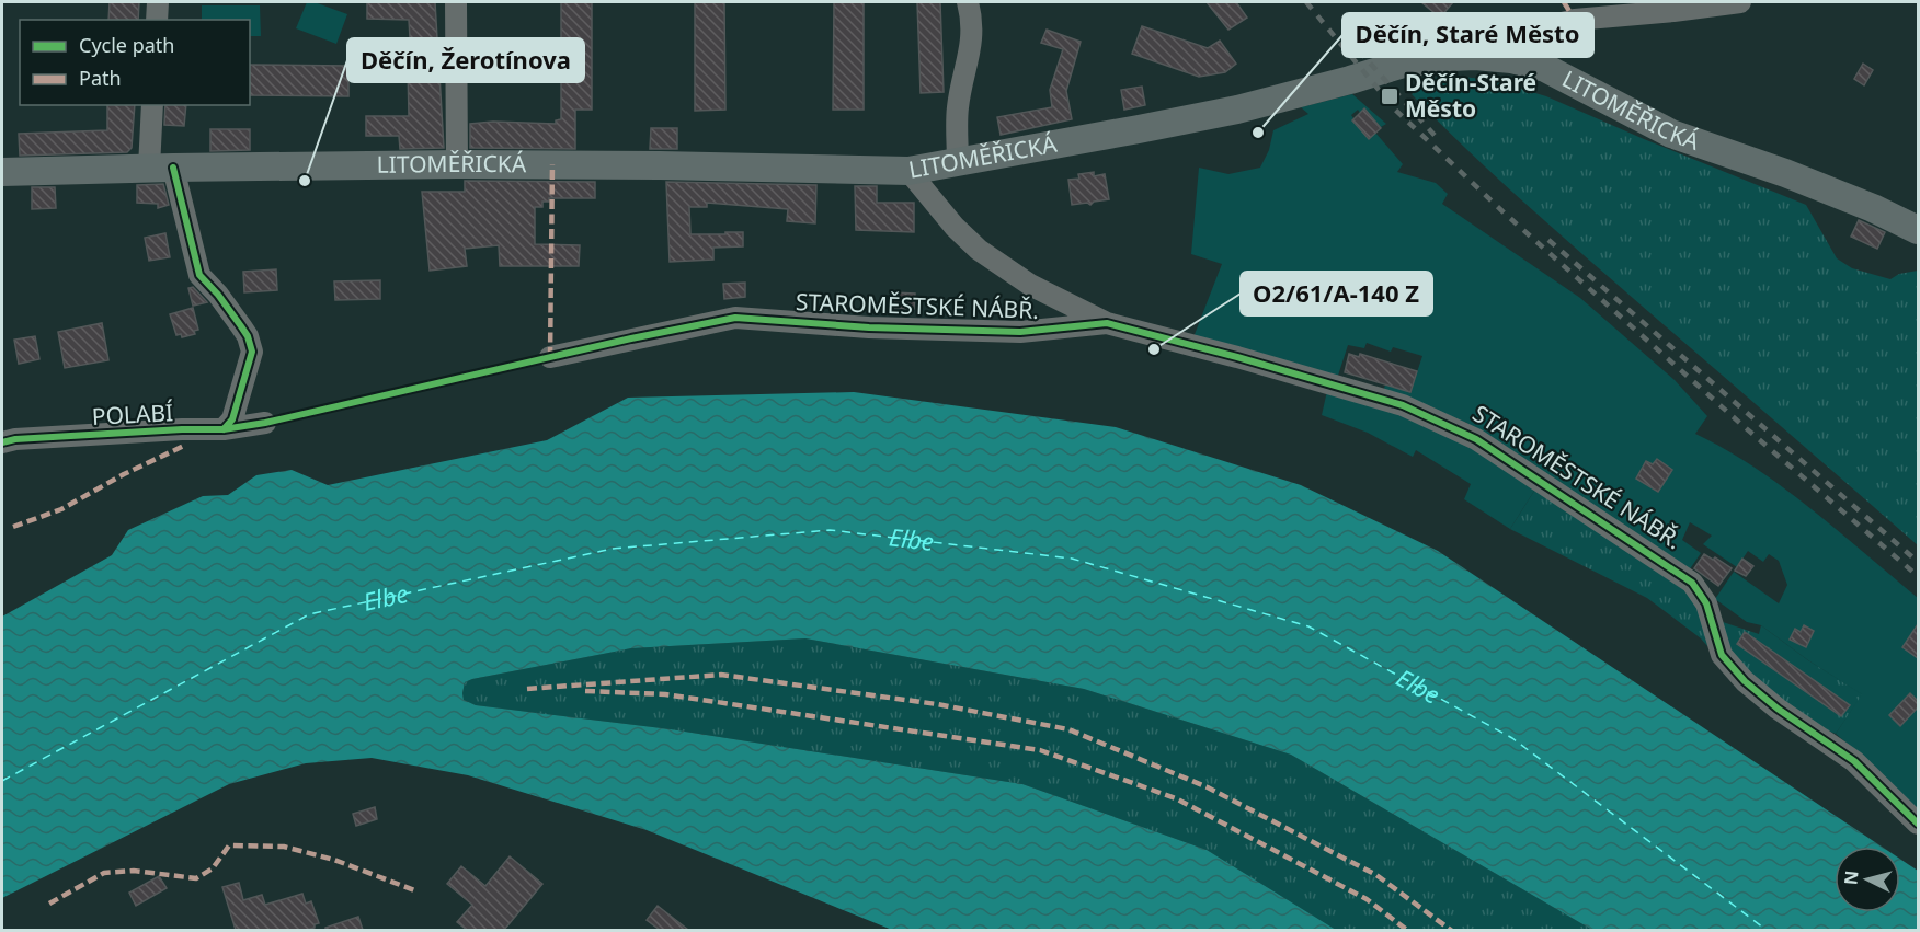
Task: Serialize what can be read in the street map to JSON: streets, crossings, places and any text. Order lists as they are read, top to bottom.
{
  "streets": {
    "main road": ["LITOMĚŘICKÁ"],
    "street": ["STAROMĚSTSKÉ NÁBŘ.", "POLABÍ"]
  },
  "crossings": [
    ["LITOMĚŘICKÁ", "STAROMĚSTSKÉ NÁBŘ."]
  ],
  "water": ["Elbe"],
  "places": {
    "transit": ["Děčín-Staré Město"],
    "other": ["Děčín, Staré Město", "Děčín, Žerotínova", "O2/61/A-140 Z"]
  },
  "legend": ["Cycle path", "Path"],
  "north": "left"
}
